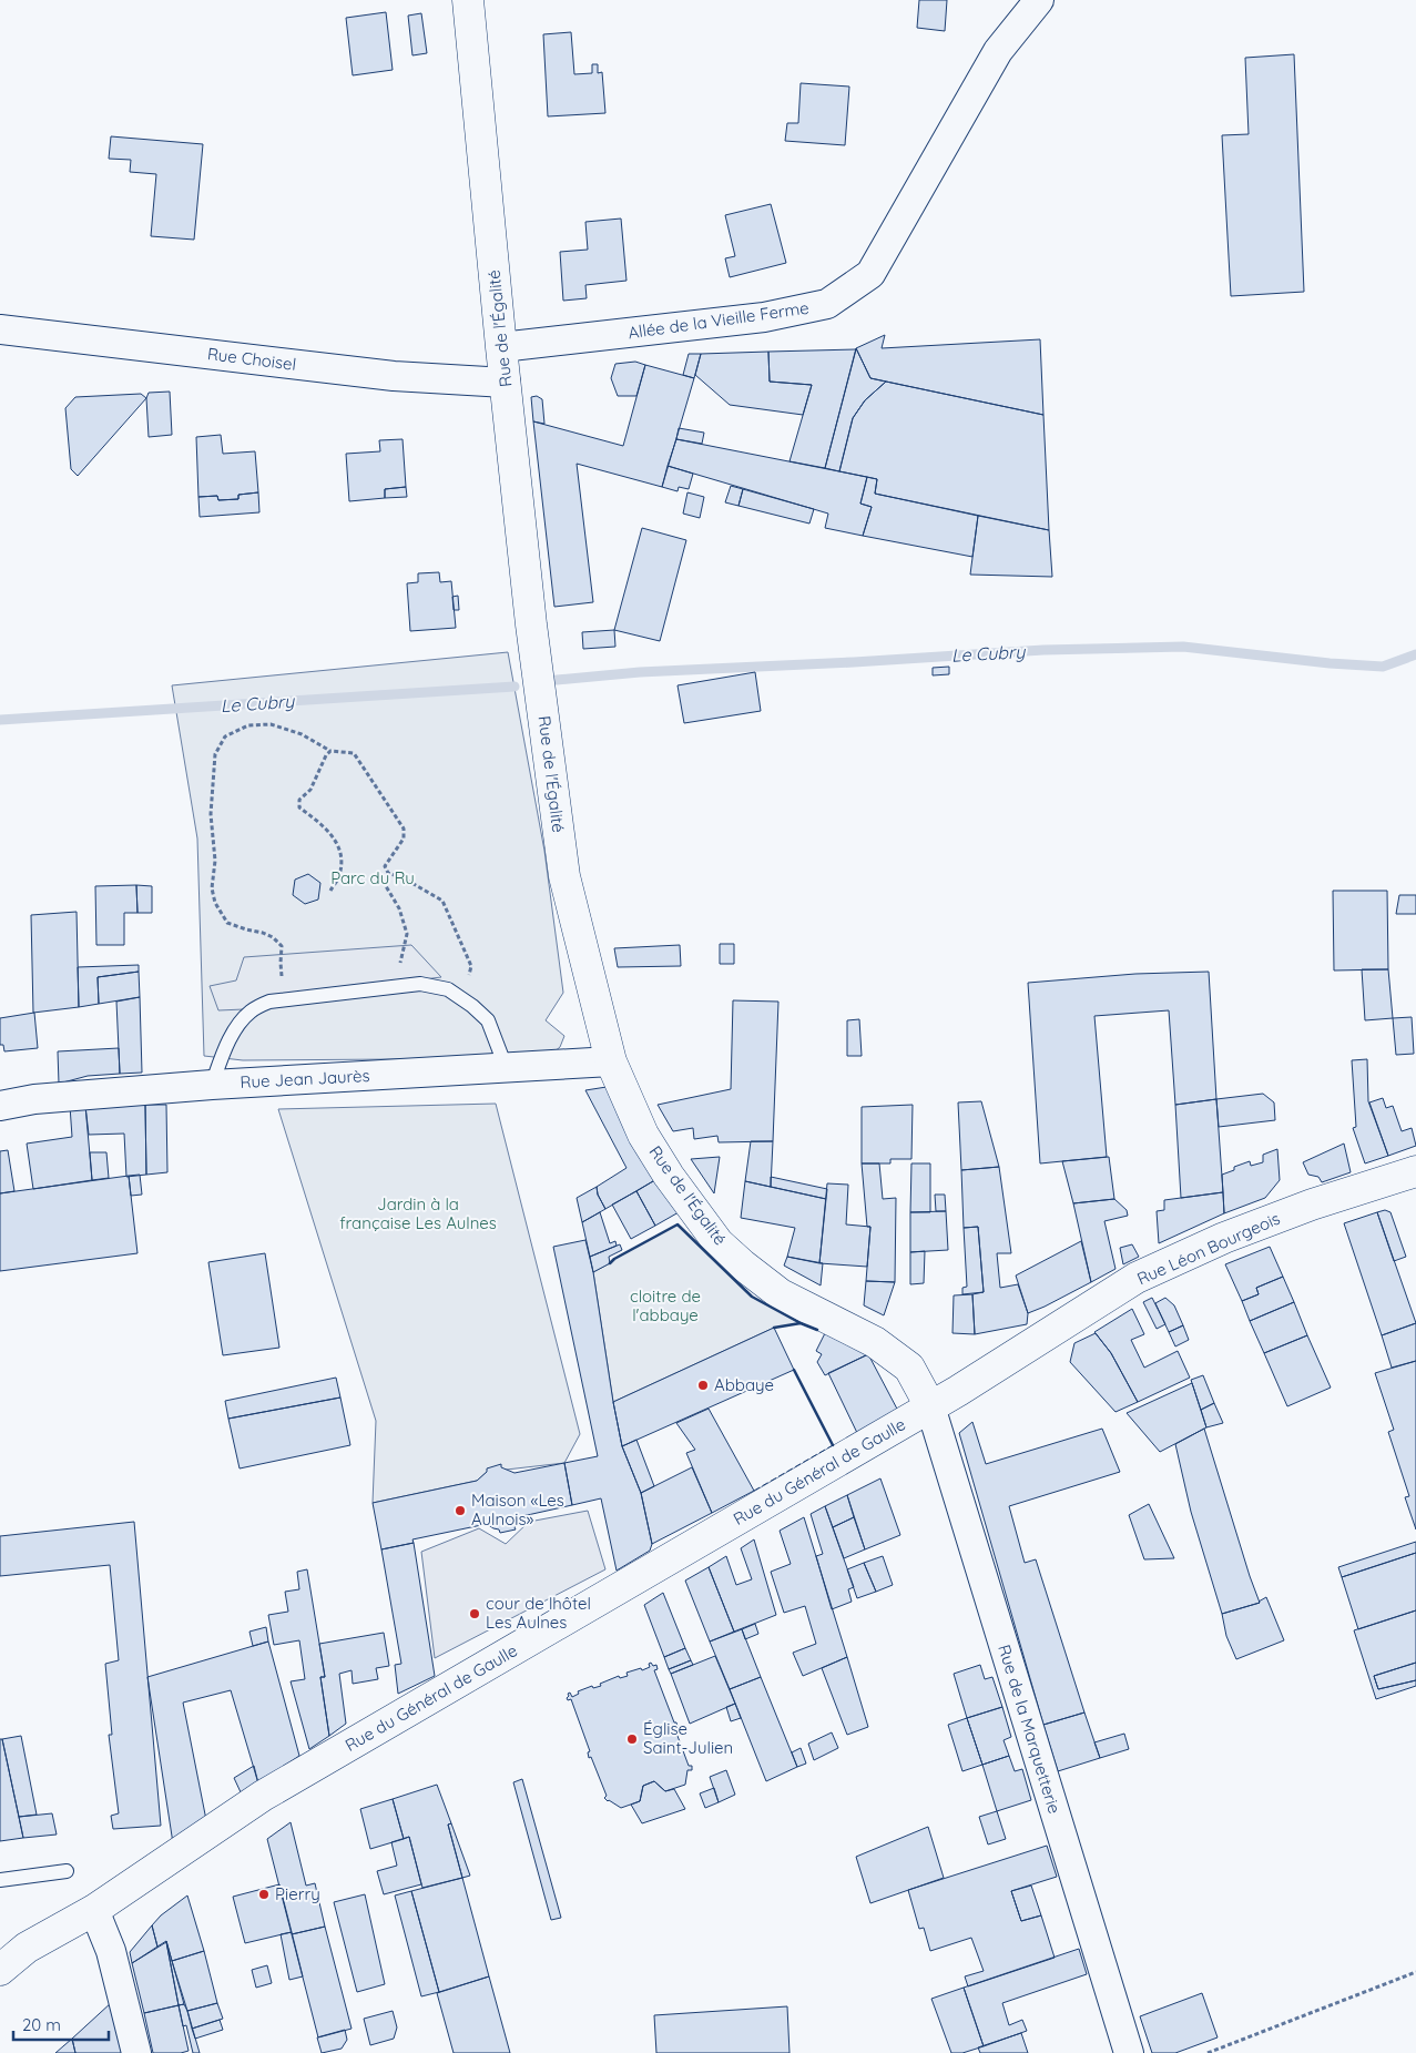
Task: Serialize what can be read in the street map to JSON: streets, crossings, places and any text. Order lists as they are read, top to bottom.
{
  "streets": {
    "street": [
      "Allée de la Vieille Ferme",
      "Rue de l'Égalité",
      "Rue Choisel",
      "Rue Jean Jaurès",
      "Rue Léon Bourgeois",
      "Rue du Général de Gaulle",
      "Rue de la Marquetterie"
    ]
  },
  "crossings": [
    ["Allée de la Vieille Ferme", "Rue de l'Égalité"],
    ["Rue de l'Égalité", "Rue Choisel"],
    ["Rue de l'Égalité", "Rue Jean Jaurès"],
    ["Rue de l'Égalité", "Rue Léon Bourgeois"],
    ["Rue de l'Égalité", "Rue du Général de Gaulle"],
    ["Rue de l'Égalité", "Rue de la Marquetterie"],
    ["Rue Léon Bourgeois", "Rue du Général de Gaulle"],
    ["Rue Léon Bourgeois", "Rue de la Marquetterie"],
    ["Rue du Général de Gaulle", "Rue de la Marquetterie"]
  ],
  "water": ["Le Cubry"],
  "parks": ["Parc du Ru", "Jardin à la française Les Aulnes", "cloitre de l'abbaye"],
  "places": [
    "Abbaye",
    "Maison «Les Aulnois»",
    "cour de lhôtel Les Aulnes",
    "Église Saint-Julien",
    "Pierry"
  ],
  "scale_bar": "20 m"
}
